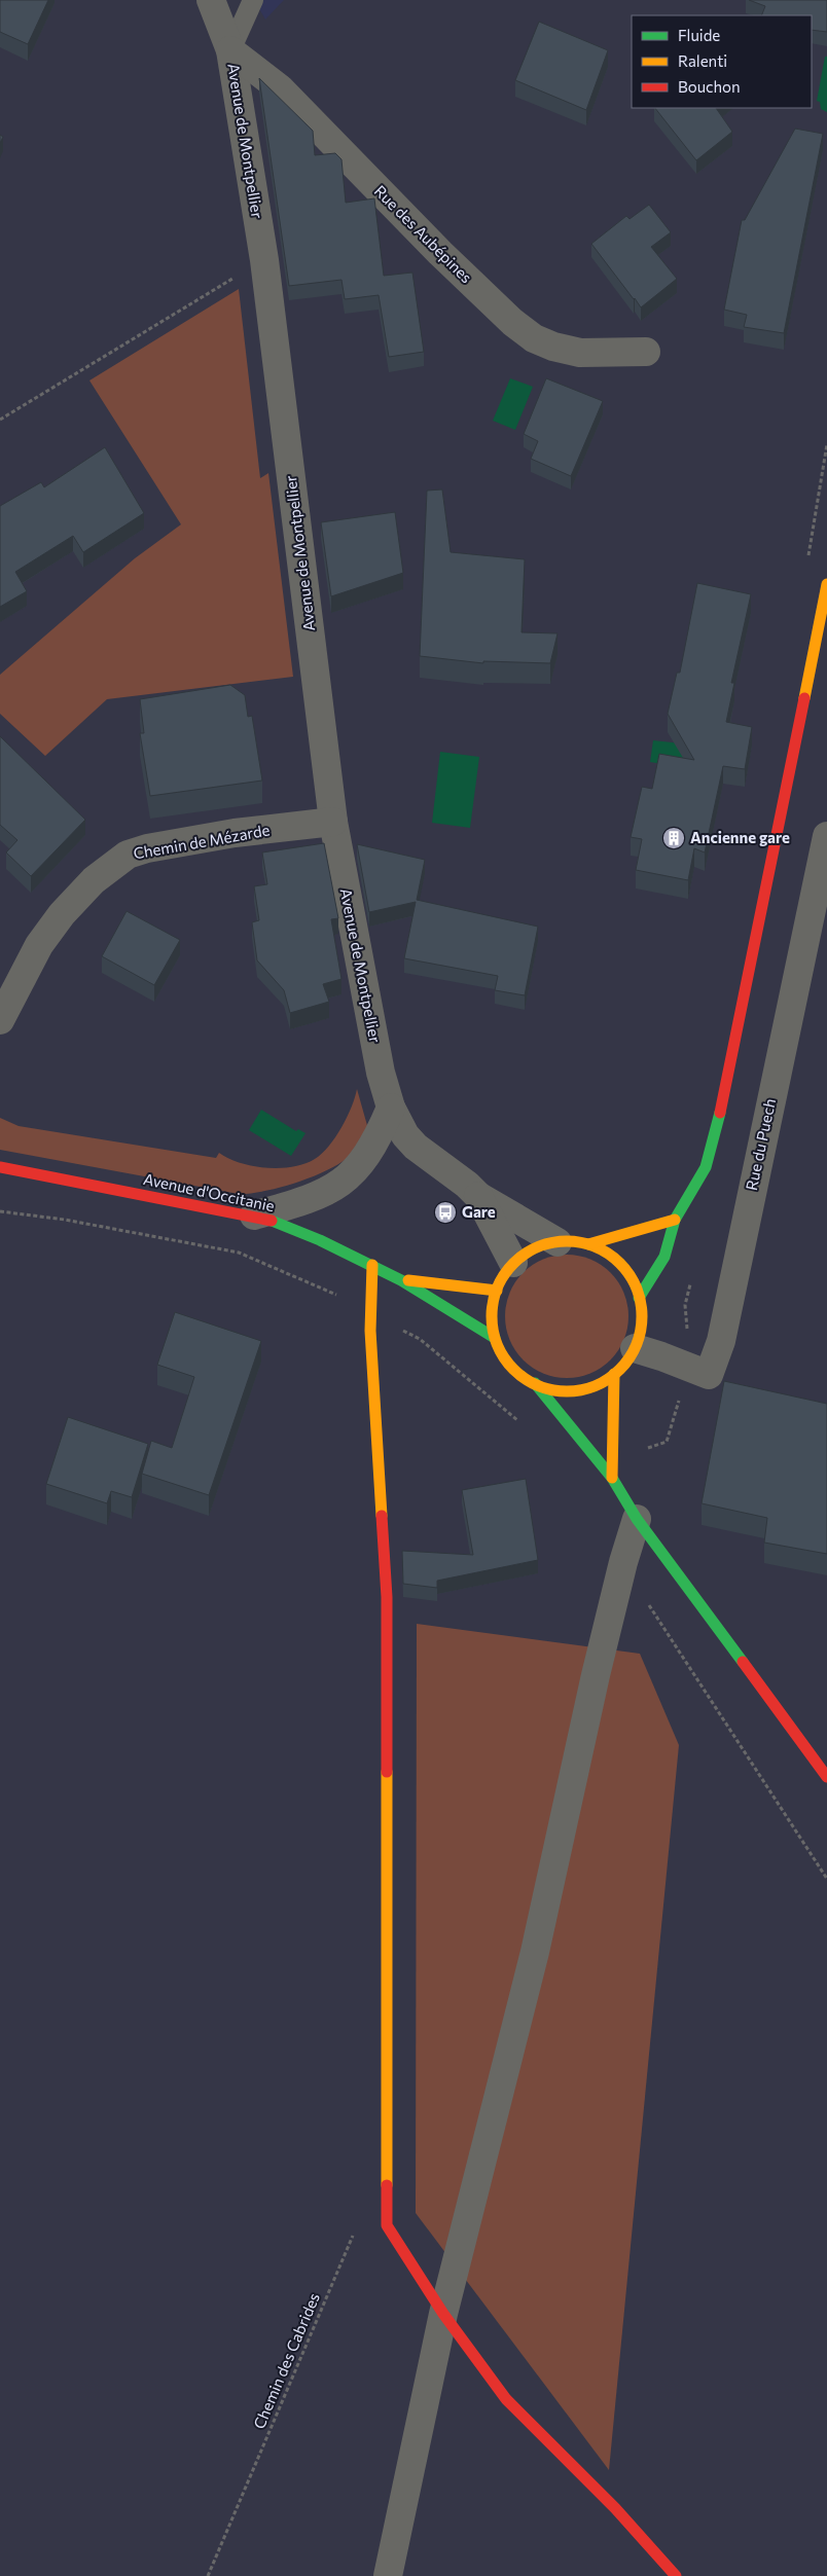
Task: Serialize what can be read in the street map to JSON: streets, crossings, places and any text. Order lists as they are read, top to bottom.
{
  "streets": {
    "street": [
      "Avenue de Montpellier",
      "Rue des Aubépines",
      "Chemin de Mézarde",
      "Rue du Puech",
      "Avenue d'Occitanie"
    ],
    "path": ["Chemin des Cabrides"]
  },
  "crossings": [
    ["Avenue de Montpellier", "Rue des Aubépines"],
    ["Avenue de Montpellier", "Chemin de Mézarde"],
    ["Avenue de Montpellier", "Rue du Puech"],
    ["Avenue de Montpellier", "Avenue d'Occitanie"],
    ["Rue du Puech", "Avenue d'Occitanie"]
  ],
  "places": {
    "building": ["Ancienne gare"],
    "bus stop": ["Gare"]
  },
  "legend": ["Fluide", "Ralenti", "Bouchon"]
}
